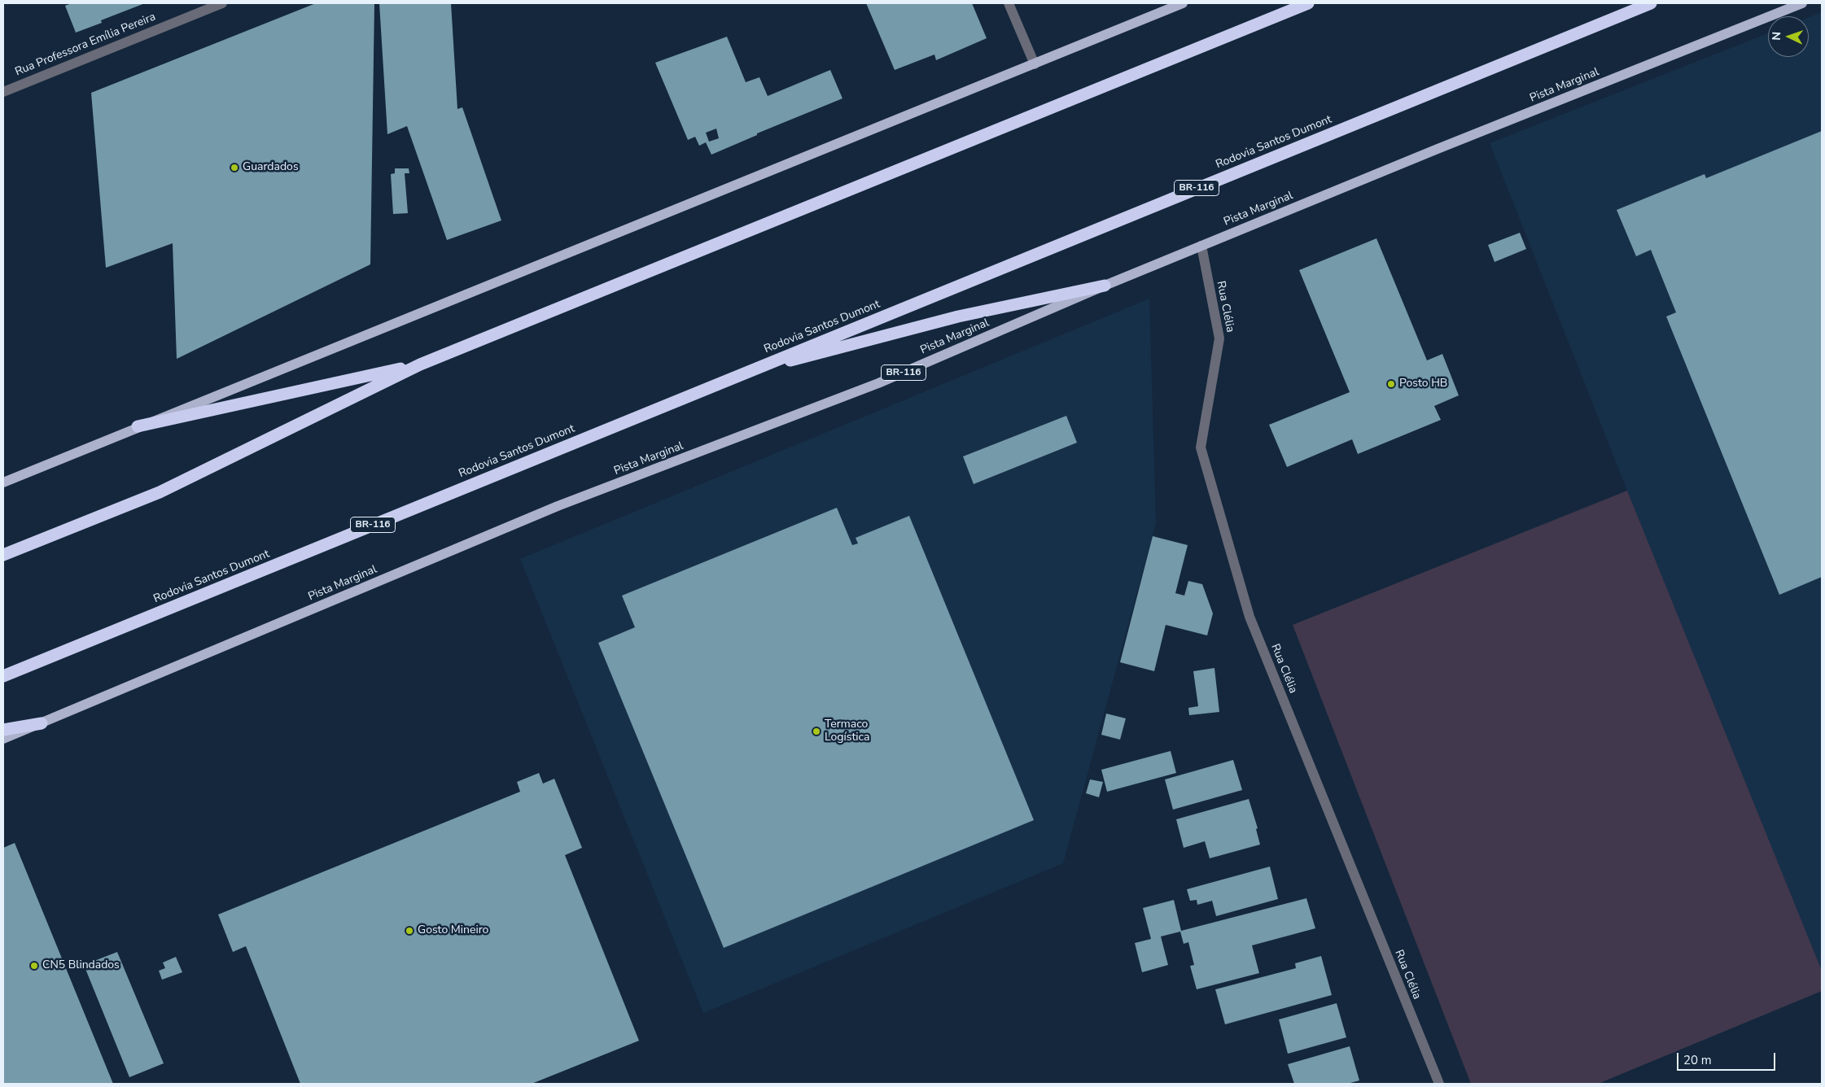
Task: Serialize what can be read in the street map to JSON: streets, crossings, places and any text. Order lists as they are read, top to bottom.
{
  "streets": {
    "highway": ["Rodovia Santos Dumont", "BR-116"],
    "main road": ["Pista Marginal"],
    "street": ["Rua Professora Emília Pereira", "Rua Clélia"]
  },
  "crossings": [
    ["Pista Marginal", "Rua Clélia"]
  ],
  "places": [
    "Guardados",
    "Posto HB",
    "Termaco Logística",
    "Gosto Mineiro",
    "CN5 Blindados"
  ],
  "scale_bar": "20 m",
  "north": "left"
}
